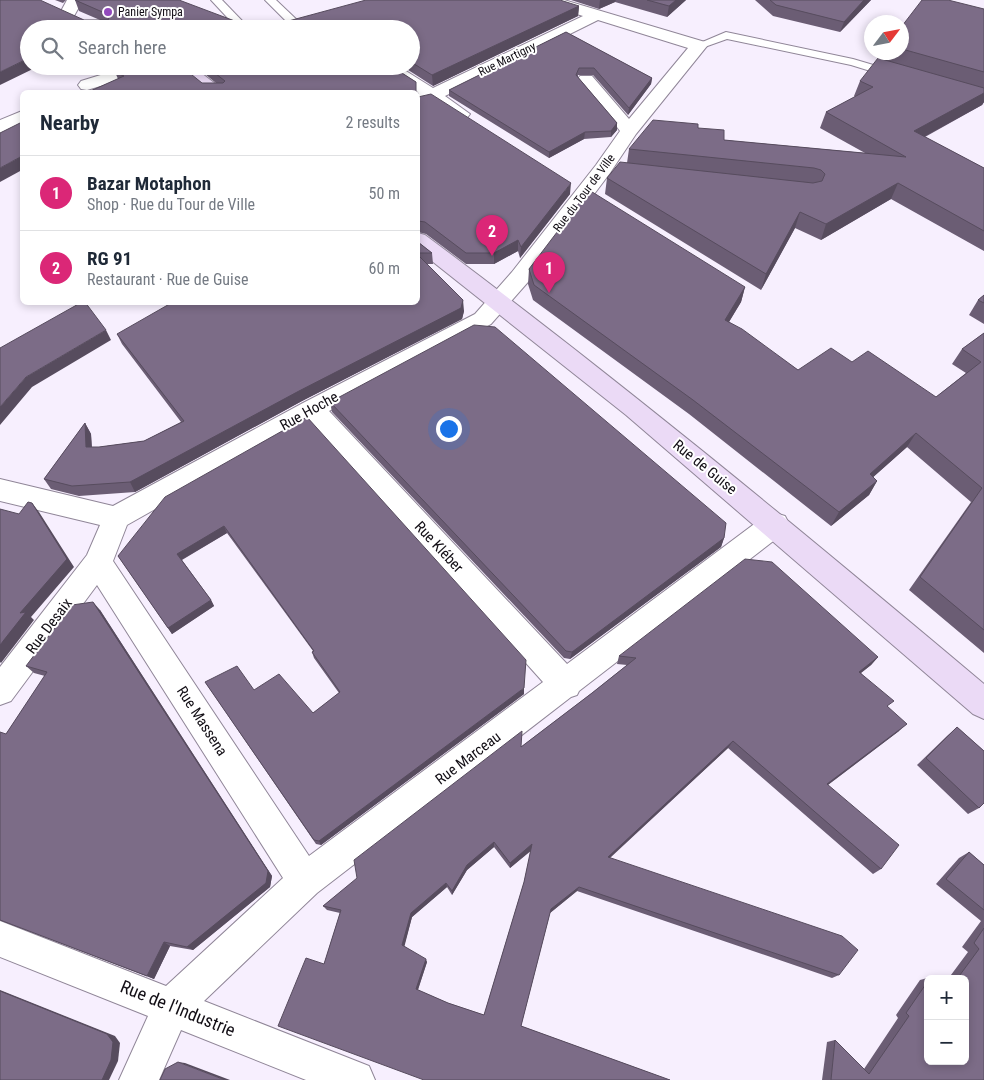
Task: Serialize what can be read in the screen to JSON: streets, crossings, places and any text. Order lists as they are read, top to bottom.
{
  "streets": {
    "main road": ["Rue de Guise"],
    "street": [
      "Rue Martigny",
      "Rue du Tour de Ville",
      "Rue Hoche",
      "Rue Kléber",
      "Rue Desaix",
      "Rue Massena",
      "Rue Marceau",
      "Rue de l'Industrie"
    ]
  },
  "crossings": [
    ["Rue du Tour de Ville", "Rue Hoche"],
    ["Rue du Tour de Ville", "Rue de Guise"],
    ["Rue Hoche", "Rue de Guise"],
    ["Rue Hoche", "Rue Kléber"],
    ["Rue Hoche", "Rue Desaix"],
    ["Rue de Guise", "Rue Marceau"],
    ["Rue Kléber", "Rue Marceau"],
    ["Rue Desaix", "Rue Massena"],
    ["Rue Massena", "Rue Marceau"],
    ["Rue Marceau", "Rue de l'Industrie"]
  ],
  "places": ["Panier Sympa"],
  "north": "top right",
  "page": {
    "search": "Search here",
    "heading": ["Nearby", "2 results"],
    "list": [
      {
        "mark": "1",
        "name": "Bazar Motaphon",
        "note": "Shop · Rue du Tour de Ville",
        "value": "50 m"
      },
      {
        "mark": "2",
        "name": "RG 91",
        "note": "Restaurant · Rue de Guise",
        "value": "60 m"
      }
    ],
    "pins": ["2", "1"],
    "map_buttons": ["+", "−"]
  }
}
